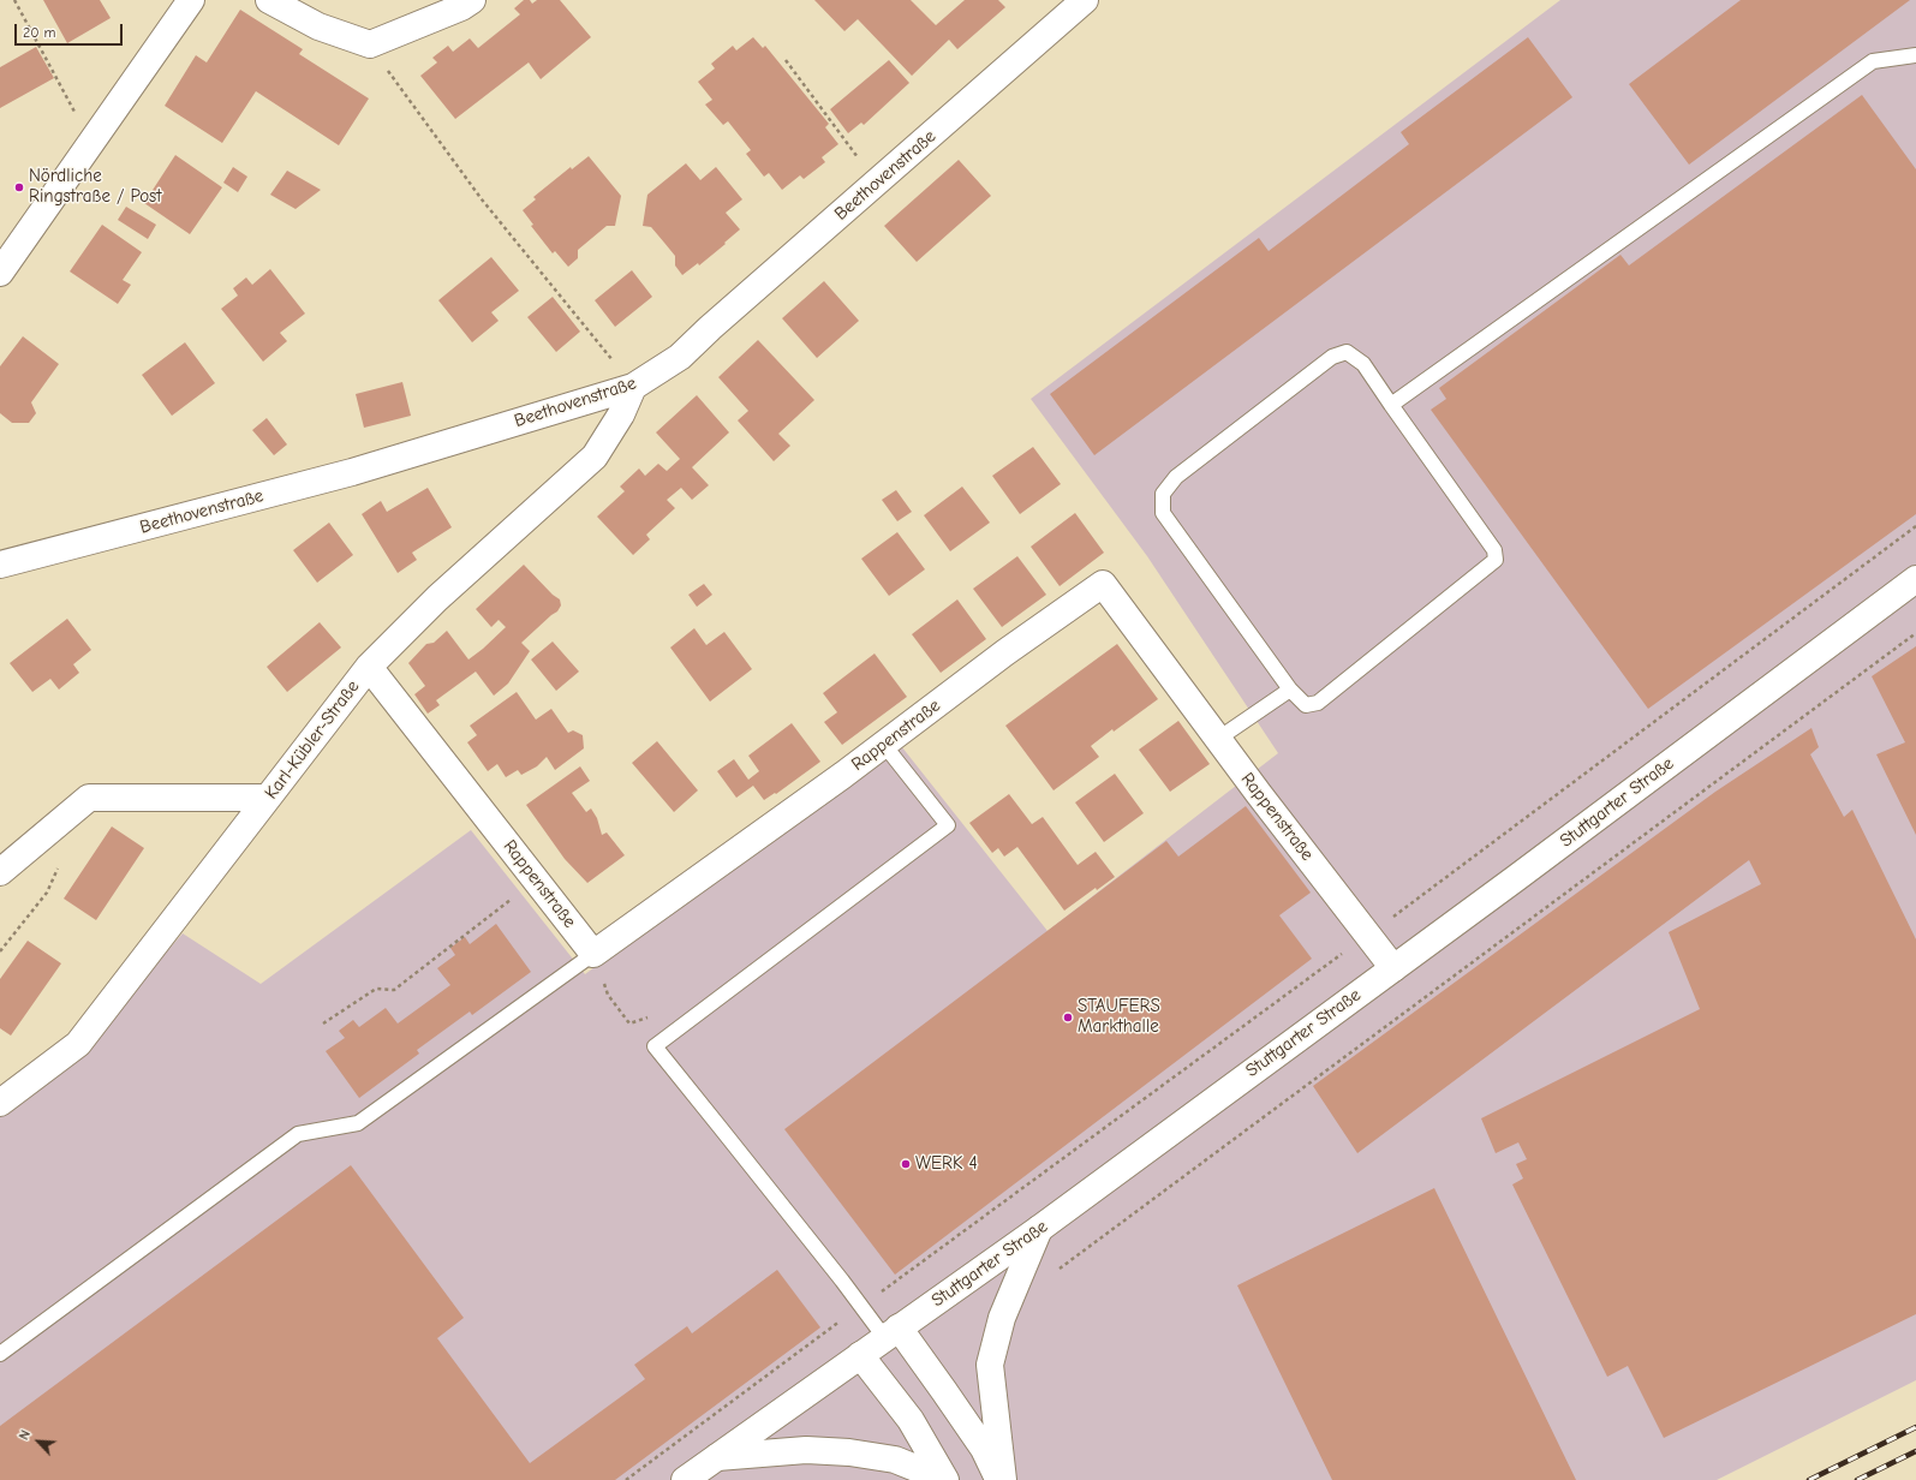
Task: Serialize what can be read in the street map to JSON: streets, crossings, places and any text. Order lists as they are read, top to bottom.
{
  "streets": {
    "street": [
      "Beethovenstraße",
      "Rappenstraße",
      "Karl-Kübler-Straße",
      "Stuttgarter Straße"
    ]
  },
  "crossings": [
    ["Beethovenstraße", "Karl-Kübler-Straße"],
    ["Rappenstraße", "Karl-Kübler-Straße"],
    ["Rappenstraße", "Stuttgarter Straße"]
  ],
  "places": ["Nördliche Ringstraße / Post", "STAUFERS Markthalle", "WERK 4"],
  "scale_bar": "20 m",
  "north": "top left"
}
